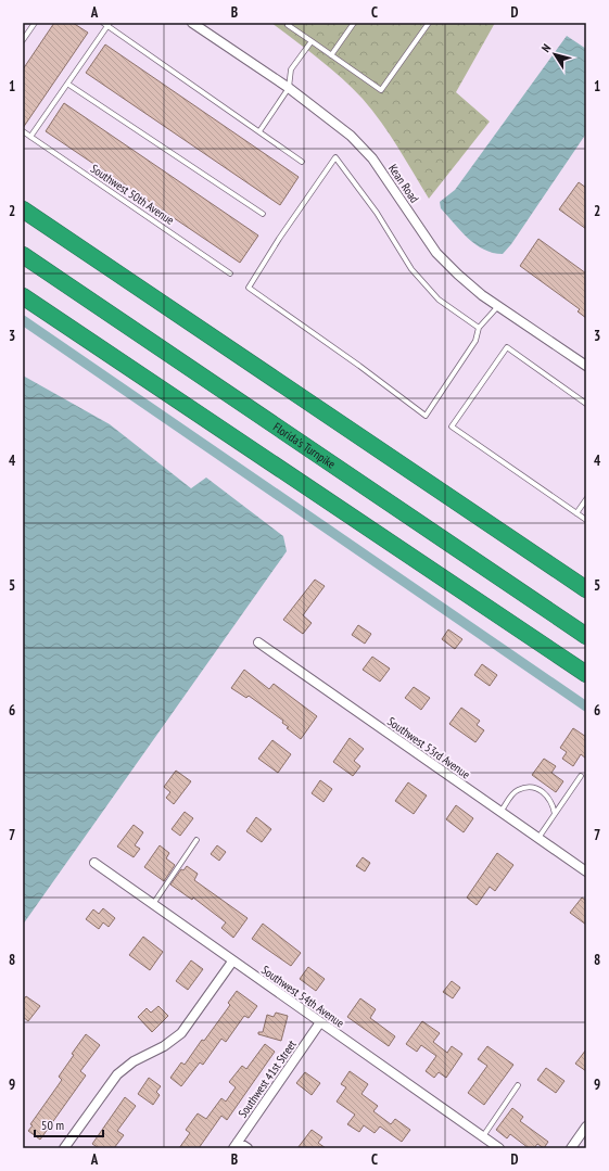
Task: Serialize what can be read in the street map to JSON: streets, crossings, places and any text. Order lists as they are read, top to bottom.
{
  "streets": {
    "highway": ["Florida's Turnpike"],
    "street": [
      "Kean Road",
      "Southwest 53rd Avenue",
      "Southwest 54th Avenue",
      "Southwest 41st Street"
    ],
    "lane": ["Southwest 50th Avenue"]
  },
  "crossings": [
    ["Southwest 54th Avenue", "Southwest 41st Street"]
  ],
  "scale_bar": "50 m",
  "north": "top left",
  "grid": {
    "columns": [
      "A",
      "B",
      "C",
      "D"
    ],
    "rows": [
      "1",
      "2",
      "3",
      "4",
      "5",
      "6",
      "7",
      "8",
      "9"
    ]
  }
}
